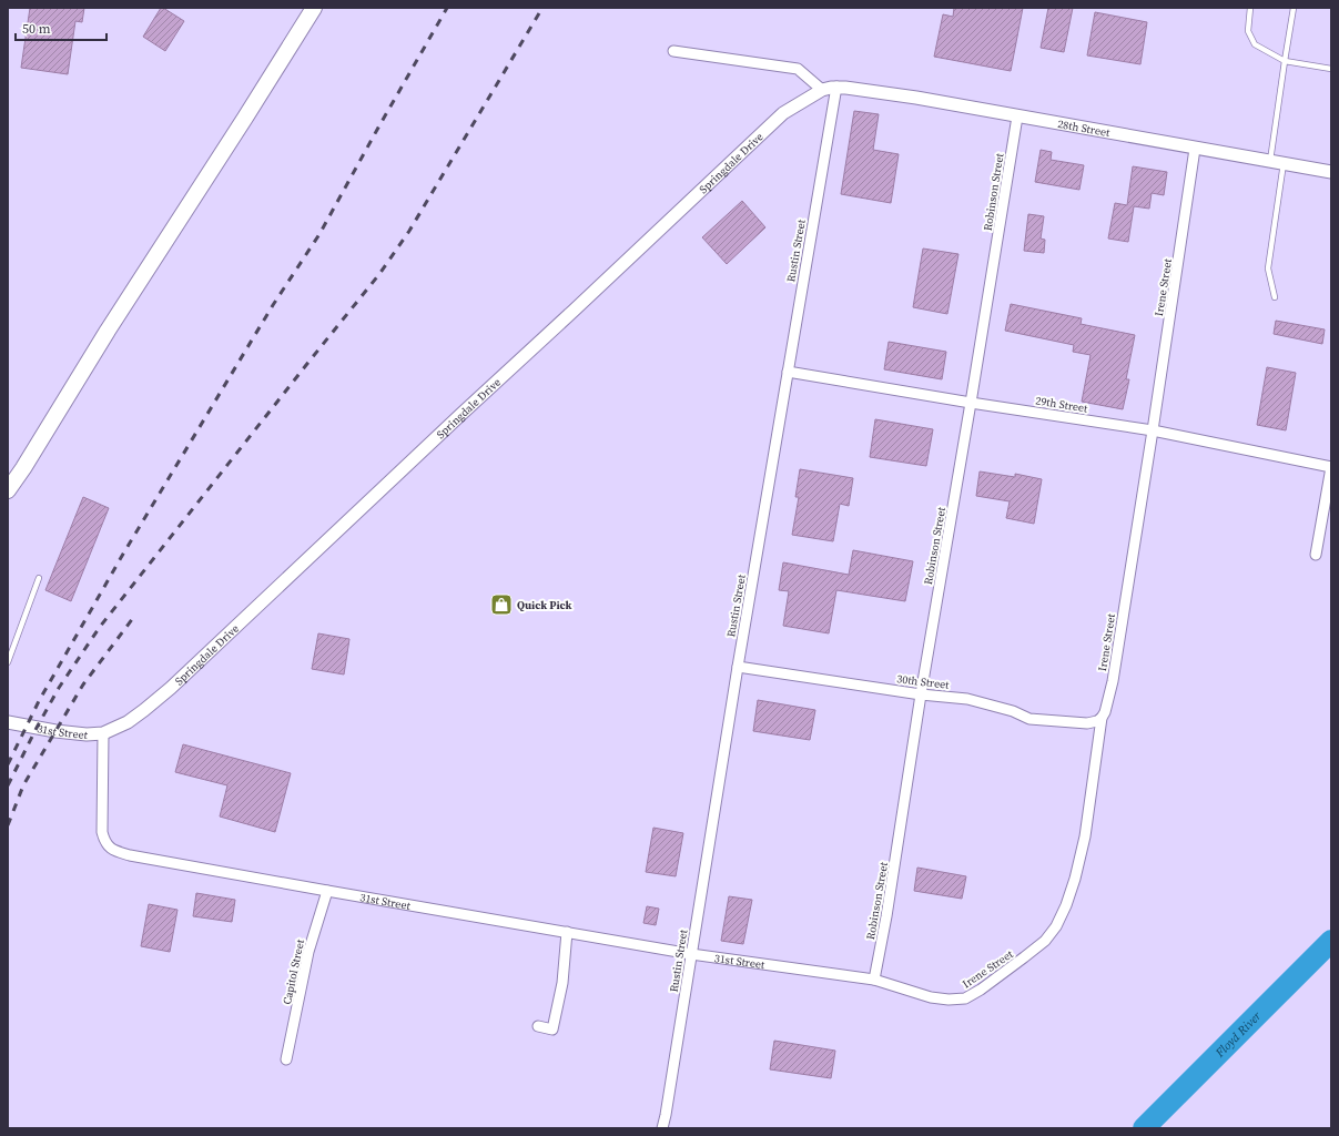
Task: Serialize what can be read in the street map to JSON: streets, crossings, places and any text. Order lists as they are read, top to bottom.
{
  "streets": {
    "street": [
      "28th Street",
      "Springdale Drive",
      "Robinson Street",
      "Rustin Street",
      "Irene Street",
      "29th Street",
      "30th Street",
      "31st Street",
      "Capitol Street"
    ]
  },
  "crossings": [
    ["28th Street", "Springdale Drive"],
    ["28th Street", "Robinson Street"],
    ["28th Street", "Rustin Street"],
    ["28th Street", "Irene Street"],
    ["Springdale Drive", "Rustin Street"],
    ["Springdale Drive", "31st Street"],
    ["Robinson Street", "Irene Street"],
    ["Robinson Street", "29th Street"],
    ["Robinson Street", "30th Street"],
    ["Robinson Street", "31st Street"],
    ["Rustin Street", "29th Street"],
    ["Rustin Street", "30th Street"],
    ["Rustin Street", "31st Street"],
    ["Irene Street", "29th Street"],
    ["Irene Street", "30th Street"],
    ["Irene Street", "31st Street"],
    ["31st Street", "Capitol Street"]
  ],
  "water": ["Floyd River"],
  "places": {
    "shop": ["Quick Pick"]
  },
  "scale_bar": "50 m"
}
